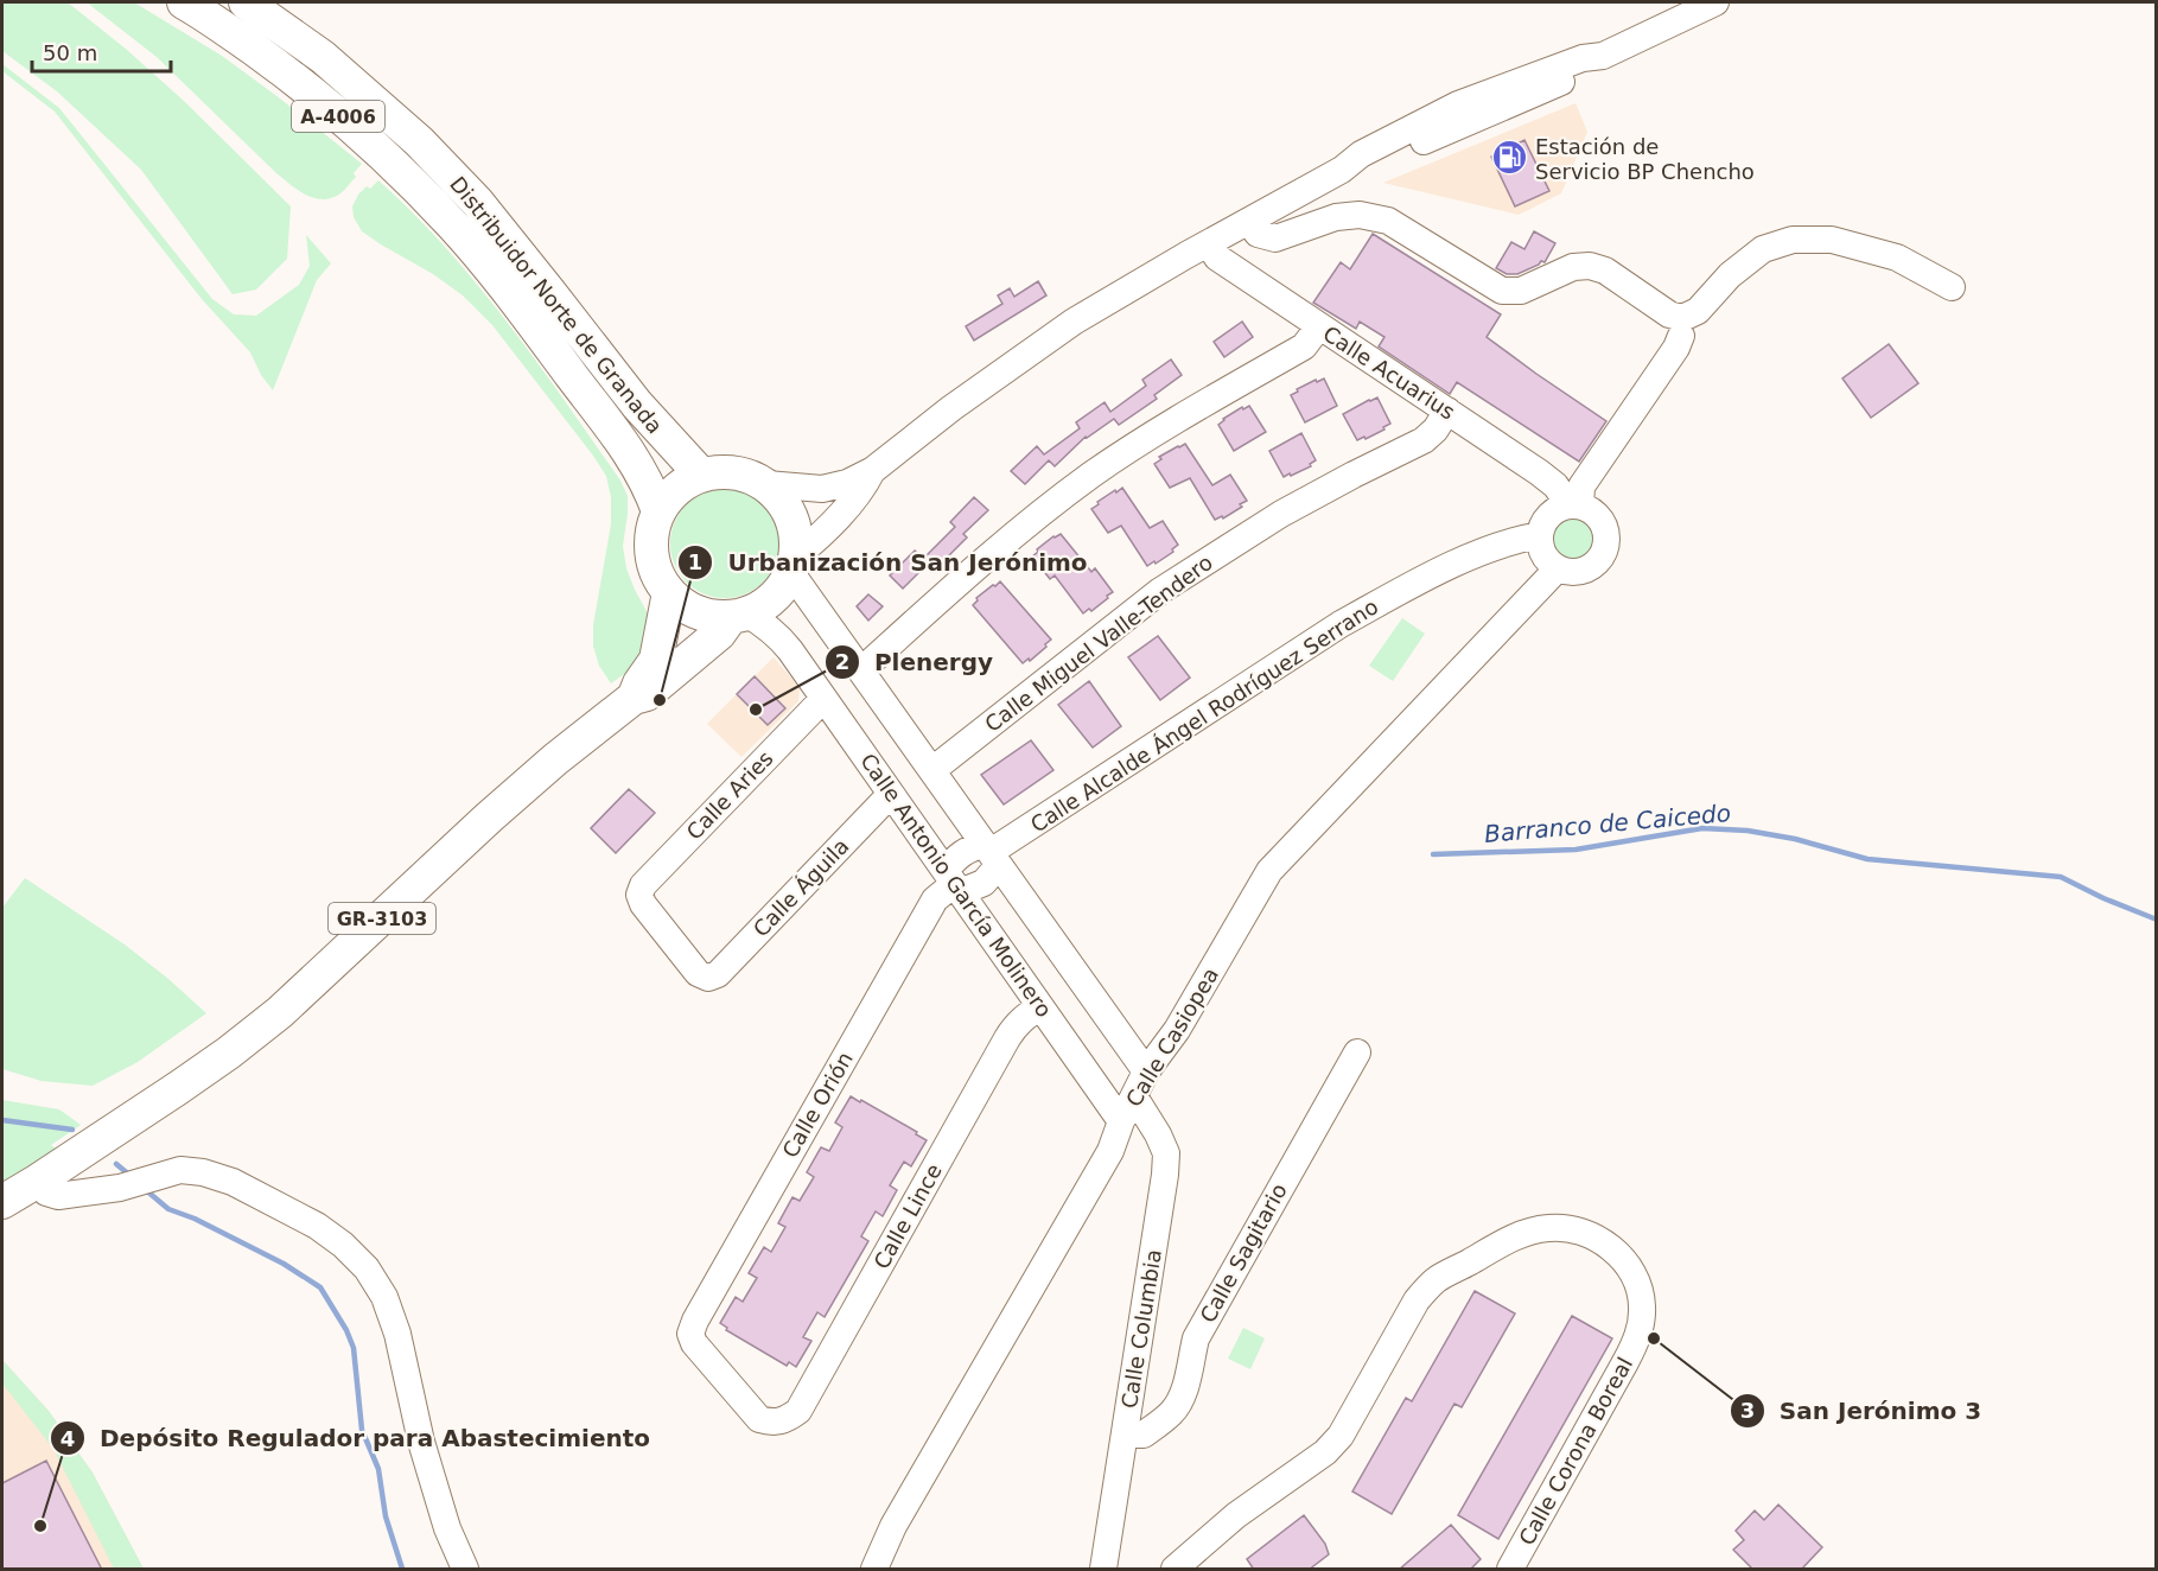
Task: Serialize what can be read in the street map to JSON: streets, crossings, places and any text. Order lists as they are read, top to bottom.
{
  "streets": {
    "main road": ["A-4006", "Distribuidor Norte de Granada", "GR-3103"],
    "street": [
      "Calle Acuarius",
      "Calle Miguel Valle-Tendero",
      "Calle Alcalde Ángel Rodríguez Serrano",
      "Calle Aries",
      "Calle Antonio García Molinero",
      "Calle Águila",
      "Calle Casiopea",
      "Calle Orión",
      "Calle Lince",
      "Calle Sagitario",
      "Calle Columbia",
      "Calle Corona Boreal"
    ]
  },
  "crossings": [
    ["Distribuidor Norte de Granada", "Calle Antonio García Molinero"],
    ["Distribuidor Norte de Granada", "GR-3103"],
    ["Calle Acuarius", "Calle Miguel Valle-Tendero"],
    ["Calle Acuarius", "Calle Alcalde Ángel Rodríguez Serrano"],
    ["Calle Acuarius", "GR-3103"],
    ["Calle Acuarius", "Calle Casiopea"],
    ["Calle Alcalde Ángel Rodríguez Serrano", "Calle Casiopea"],
    ["Calle Aries", "Calle Antonio García Molinero"],
    ["Calle Aries", "Calle Águila"],
    ["Calle Antonio García Molinero", "Calle Águila"],
    ["Calle Antonio García Molinero", "GR-3103"],
    ["Calle Antonio García Molinero", "Calle Casiopea"],
    ["Calle Antonio García Molinero", "Calle Orión"],
    ["Calle Antonio García Molinero", "Calle Lince"],
    ["Calle Casiopea", "Calle Columbia"],
    ["Calle Orión", "Calle Lince"],
    ["Calle Sagitario", "Calle Columbia"]
  ],
  "water": ["Barranco de Caicedo"],
  "places": {
    "fuel station": ["Estación de Servicio BP Chencho"],
    "other": [
      "Urbanización San Jerónimo",
      "Plenergy",
      "San Jerónimo 3",
      "Depósito Regulador para Abastecimiento"
    ]
  },
  "scale_bar": "50 m"
}
